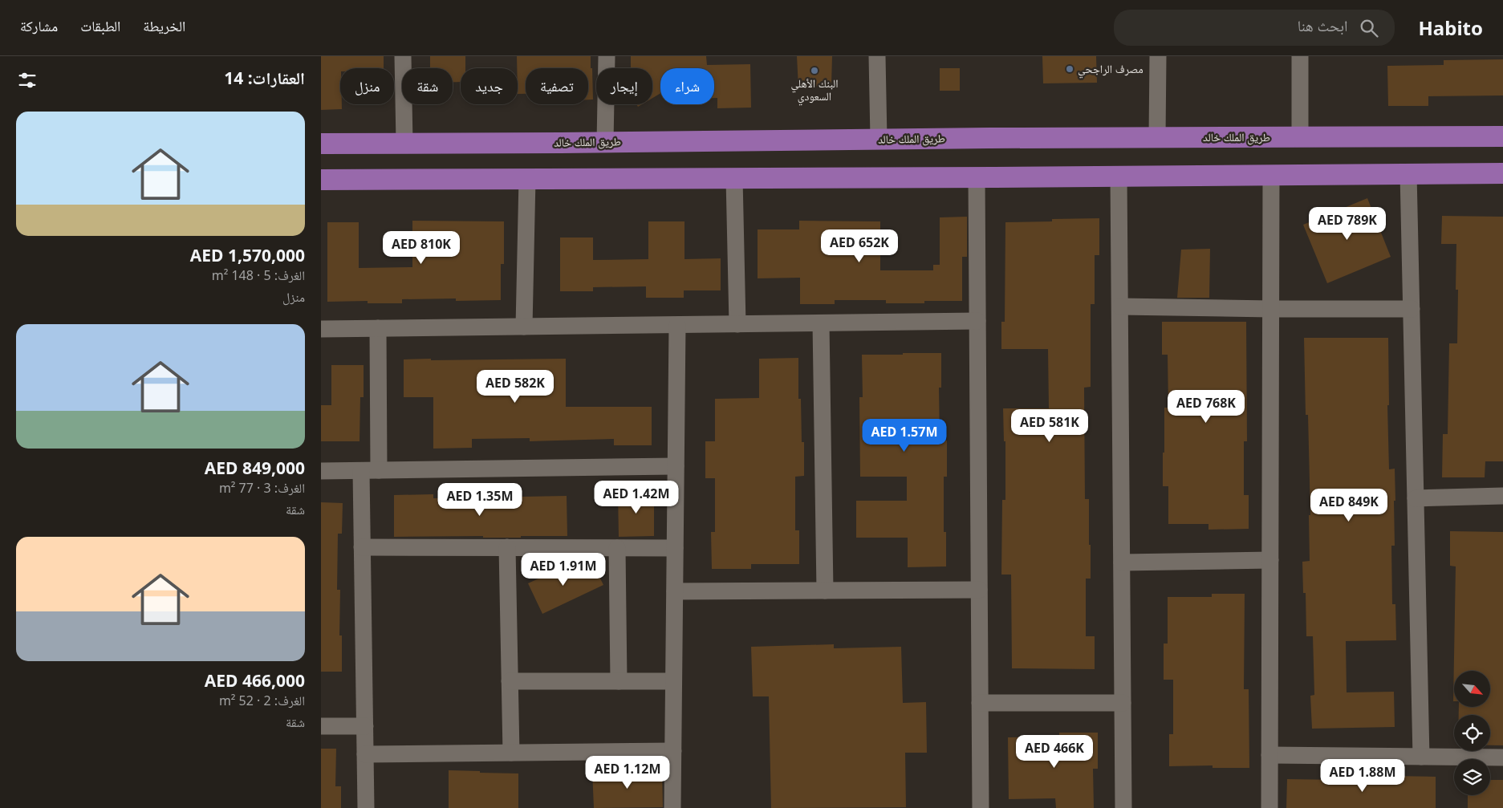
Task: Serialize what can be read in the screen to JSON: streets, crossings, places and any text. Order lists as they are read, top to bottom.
{
  "streets": {
    "main road": ["طريق الملك خالد"]
  },
  "places": ["مصرف الراجحي", "البنك الأهلي السعودي"],
  "north": "bottom right",
  "page": {
    "header": "Habito",
    "search": "ابحث هنا",
    "nav": ["الخريطة", "الطبقات", "مشاركة"],
    "heading": "العقارات: 14",
    "chip": [
      "شراء",
      "إيجار",
      "تصفية",
      "جديد",
      "شقة",
      "منزل"
    ],
    "list": [
      {
        "name": "AED 1,570,000",
        "note": "الغرف: 5 · 148 m² · منزل"
      },
      {
        "name": "AED 849,000",
        "note": "الغرف: 3 · 77 m² · شقة"
      },
      {
        "name": "AED 466,000",
        "note": "الغرف: 2 · 52 m² · شقة"
      }
    ],
    "price": [
      "AED 789K",
      "AED 652K",
      "AED 810K",
      "AED 582K",
      "AED 768K",
      "AED 581K",
      "AED 1.57M",
      "AED 1.42M",
      "AED 1.35M",
      "AED 849K",
      "AED 1.91M",
      "AED 466K",
      "AED 1.12M",
      "AED 1.88M"
    ]
  }
}
